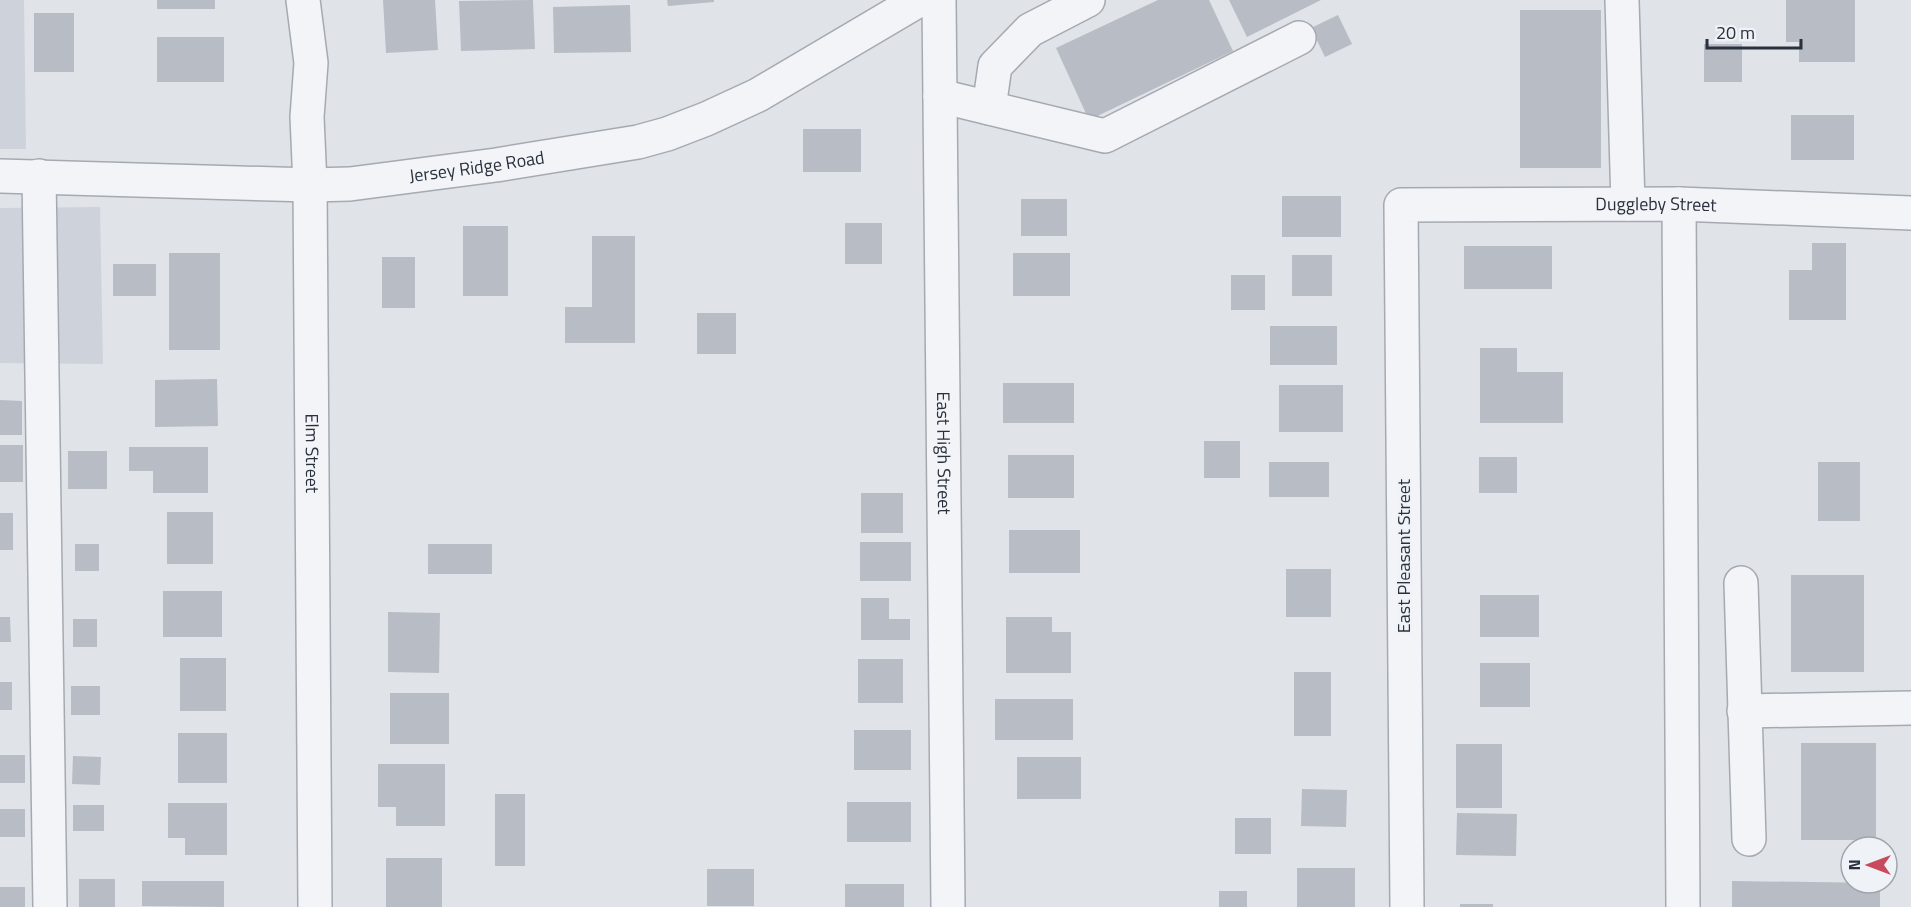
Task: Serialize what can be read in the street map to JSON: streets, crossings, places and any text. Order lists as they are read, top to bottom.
{
  "streets": {
    "street": [
      "Jersey Ridge Road",
      "Duggleby Street",
      "Elm Street",
      "East High Street",
      "East Pleasant Street"
    ]
  },
  "crossings": [
    ["Jersey Ridge Road", "Elm Street"],
    ["Duggleby Street", "East Pleasant Street"]
  ],
  "scale_bar": "20 m",
  "north": "left"
}
